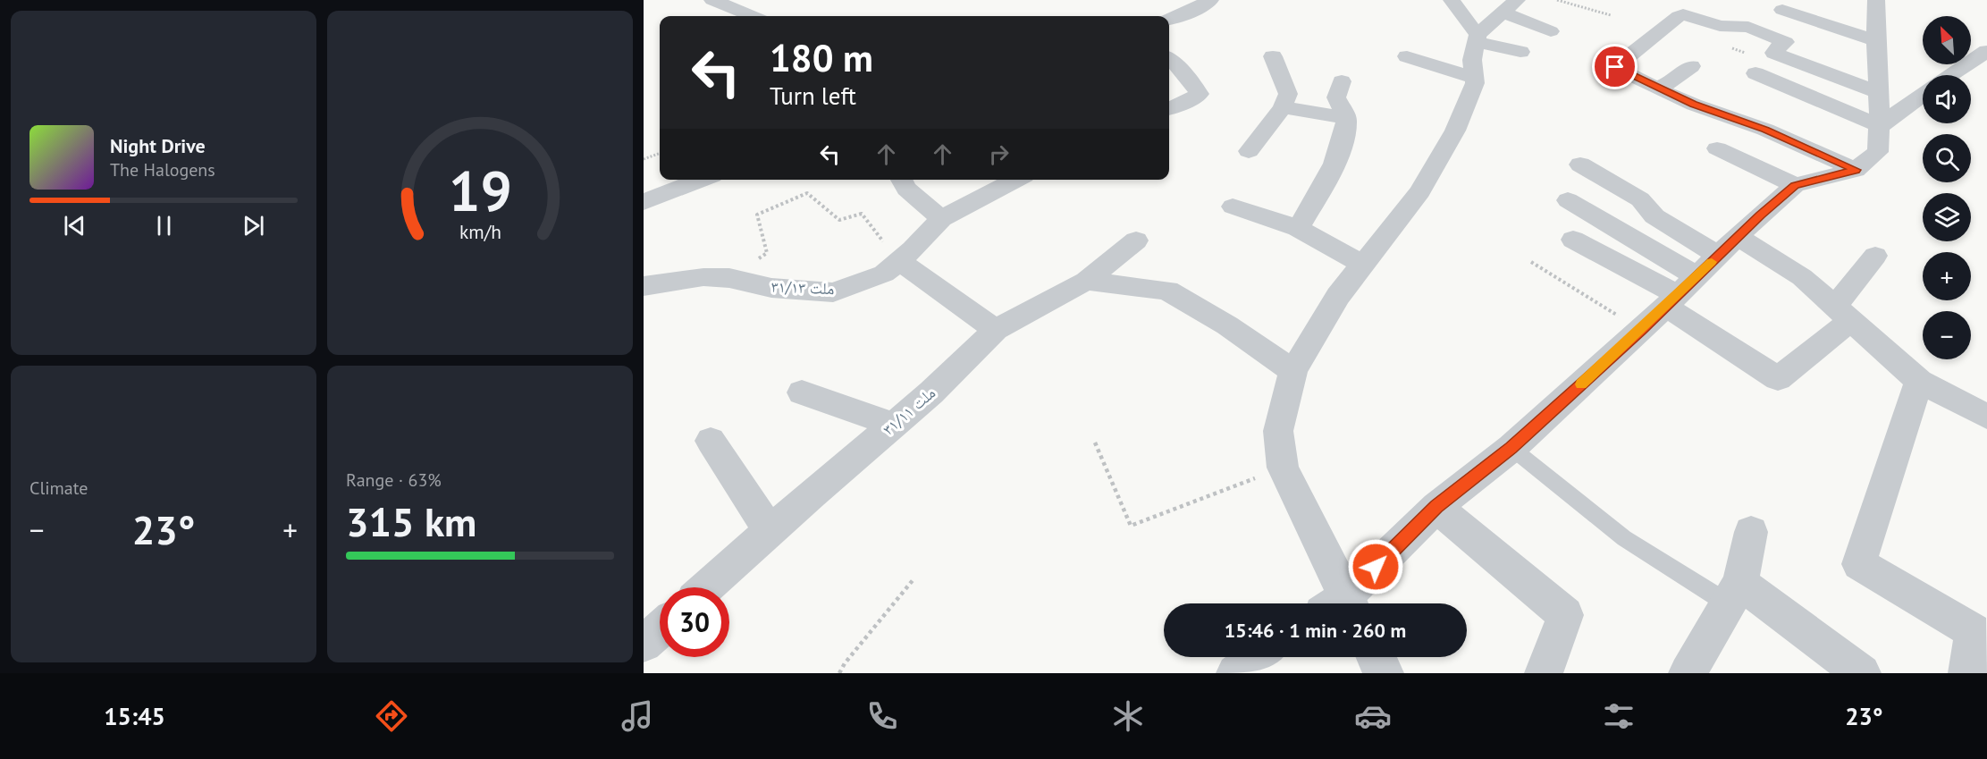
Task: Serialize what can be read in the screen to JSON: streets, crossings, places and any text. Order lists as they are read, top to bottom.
{
  "streets": {
    "street": ["ملت ۳۱/۱۳", "ملت ۳۱/۱۱"]
  },
  "north": "top left",
  "page": {
    "map_buttons": ["+", "−"],
    "turn": ["180 m", "Turn left"],
    "song": ["Night Drive", "The Halogens"],
    "tile": [
      "Climate",
      ["Range · 63%", "315 km"]
    ],
    "heat": ["−", "23°", "+"],
    "limit": "30",
    "trip": "15:46 · 1 min · 260 m",
    "tabs": ["15:45", "23°"],
    "gauge": ["19", "km/h"]
  }
}
